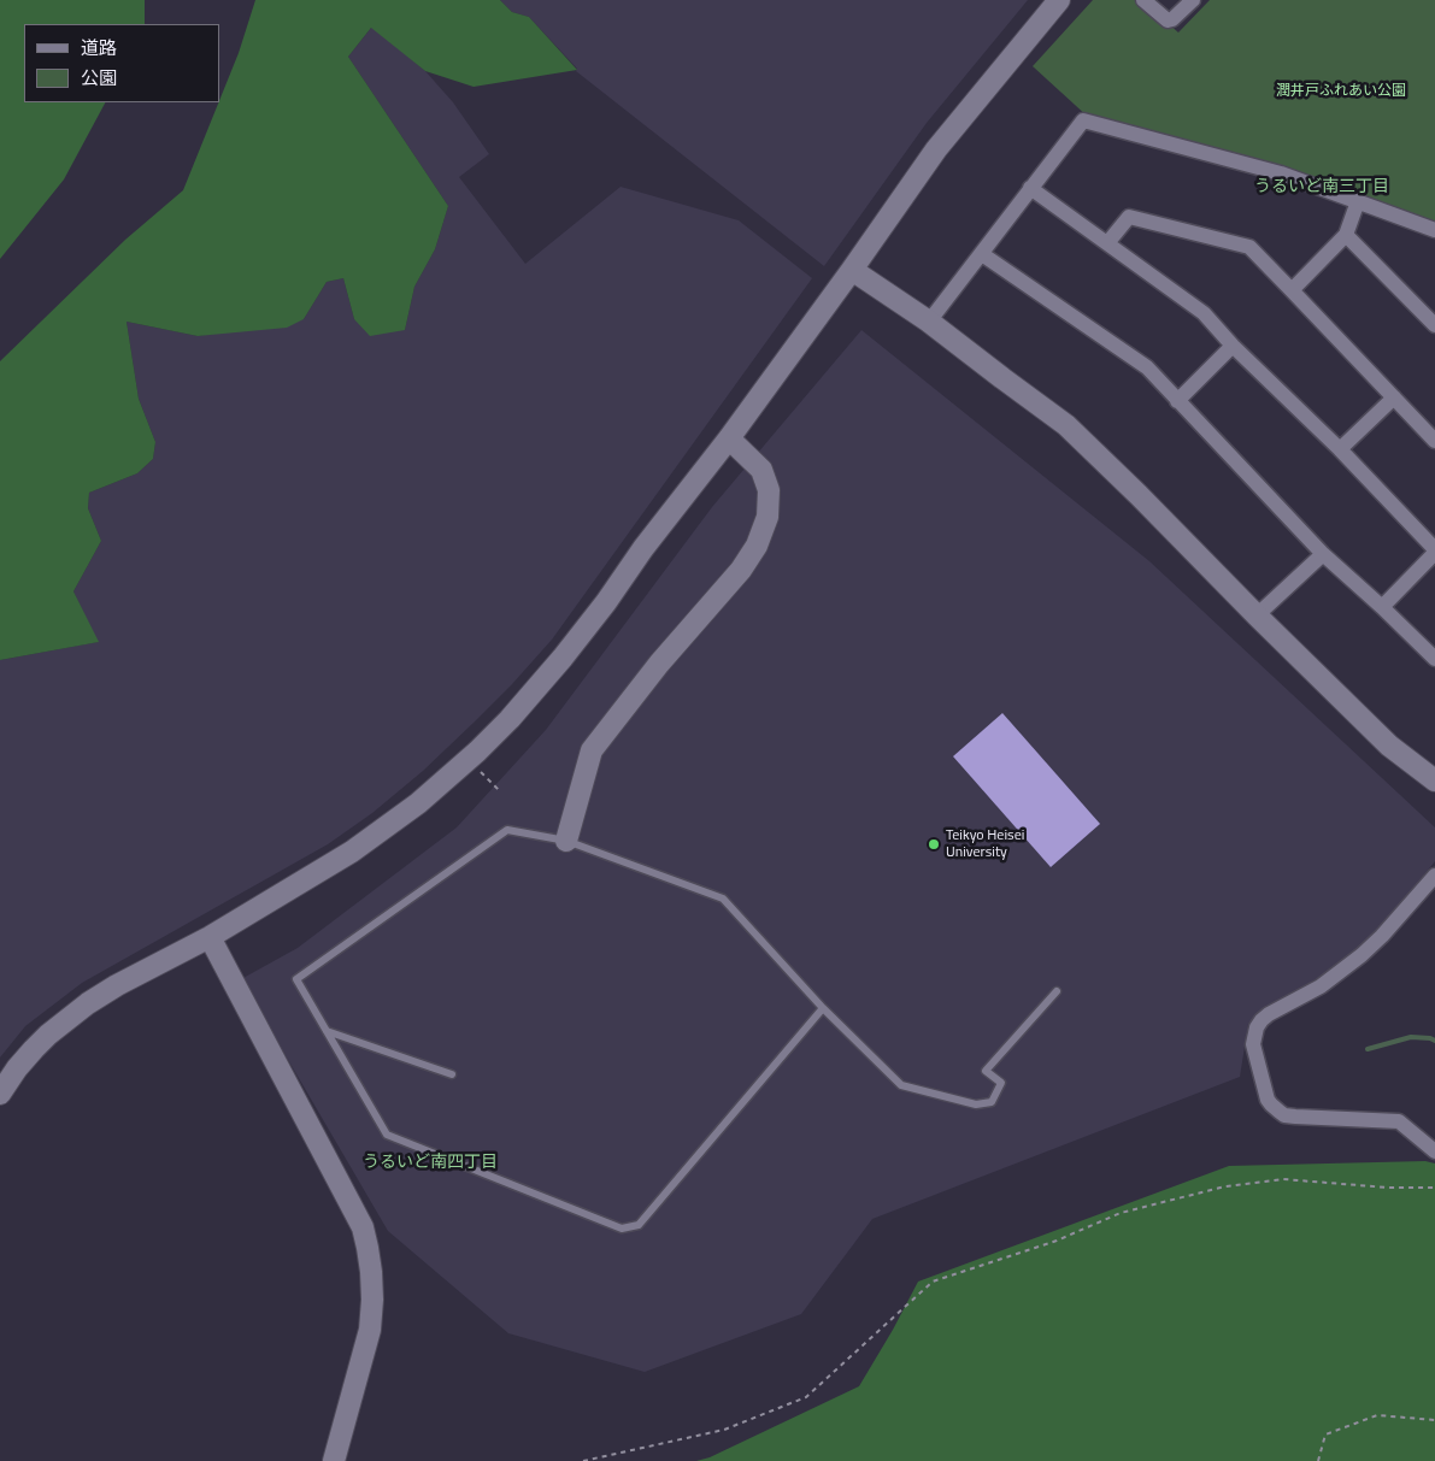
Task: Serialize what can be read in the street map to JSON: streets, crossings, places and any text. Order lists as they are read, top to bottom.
{
  "districts": ["うるいど南三丁目", "うるいど南四丁目"],
  "parks": ["潤井戸ふれあい公園"],
  "places": ["Teikyo Heisei University"],
  "legend": ["道路", "公園"]
}
